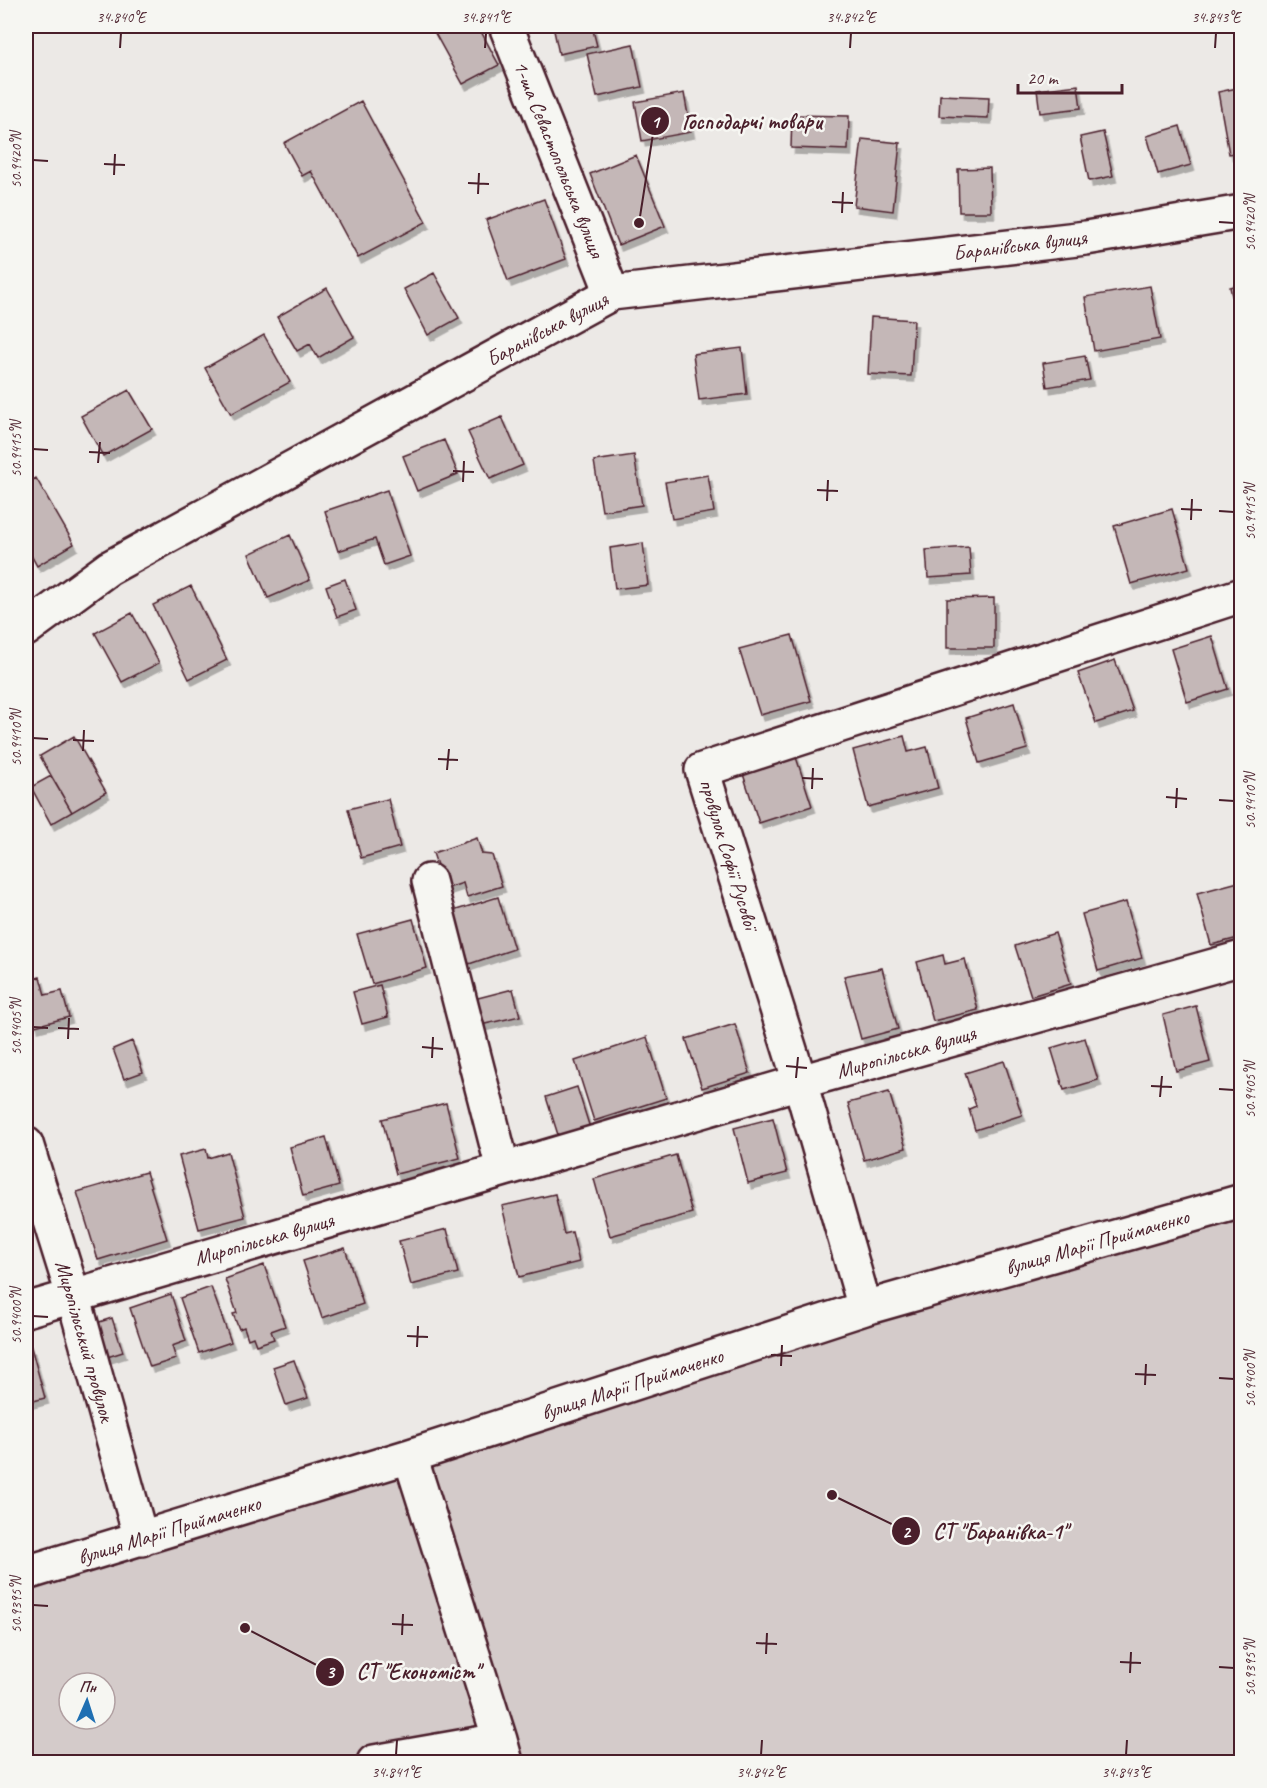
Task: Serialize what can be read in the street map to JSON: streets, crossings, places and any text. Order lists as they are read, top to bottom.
{
  "streets": {
    "street": [
      "1-ша Севастопольська вулиця",
      "Баранівська вулиця",
      "провулок Софії Русової",
      "Миропільська вулиця",
      "вулиця Марії Приймаченко",
      "Миропільський провулок"
    ]
  },
  "crossings": [
    ["1-ша Севастопольська вулиця", "Баранівська вулиця"],
    ["провулок Софії Русової", "Миропільська вулиця"],
    ["провулок Софії Русової", "вулиця Марії Приймаченко"],
    ["Миропільська вулиця", "Миропільський провулок"],
    ["вулиця Марії Приймаченко", "Миропільський провулок"]
  ],
  "places": ["Господарчі товари", "СТ \"Баранівка-1\"", "СТ \"Економіст\""],
  "scale_bar": "20 m",
  "north": "top",
  "coordinates": [
    "34.840°E",
    "34.841°E",
    "34.842°E",
    "34.843°E",
    "50.9420°N",
    "50.9415°N",
    "50.9410°N",
    "50.9405°N",
    "50.9400°N",
    "50.9395°N"
  ]
}
